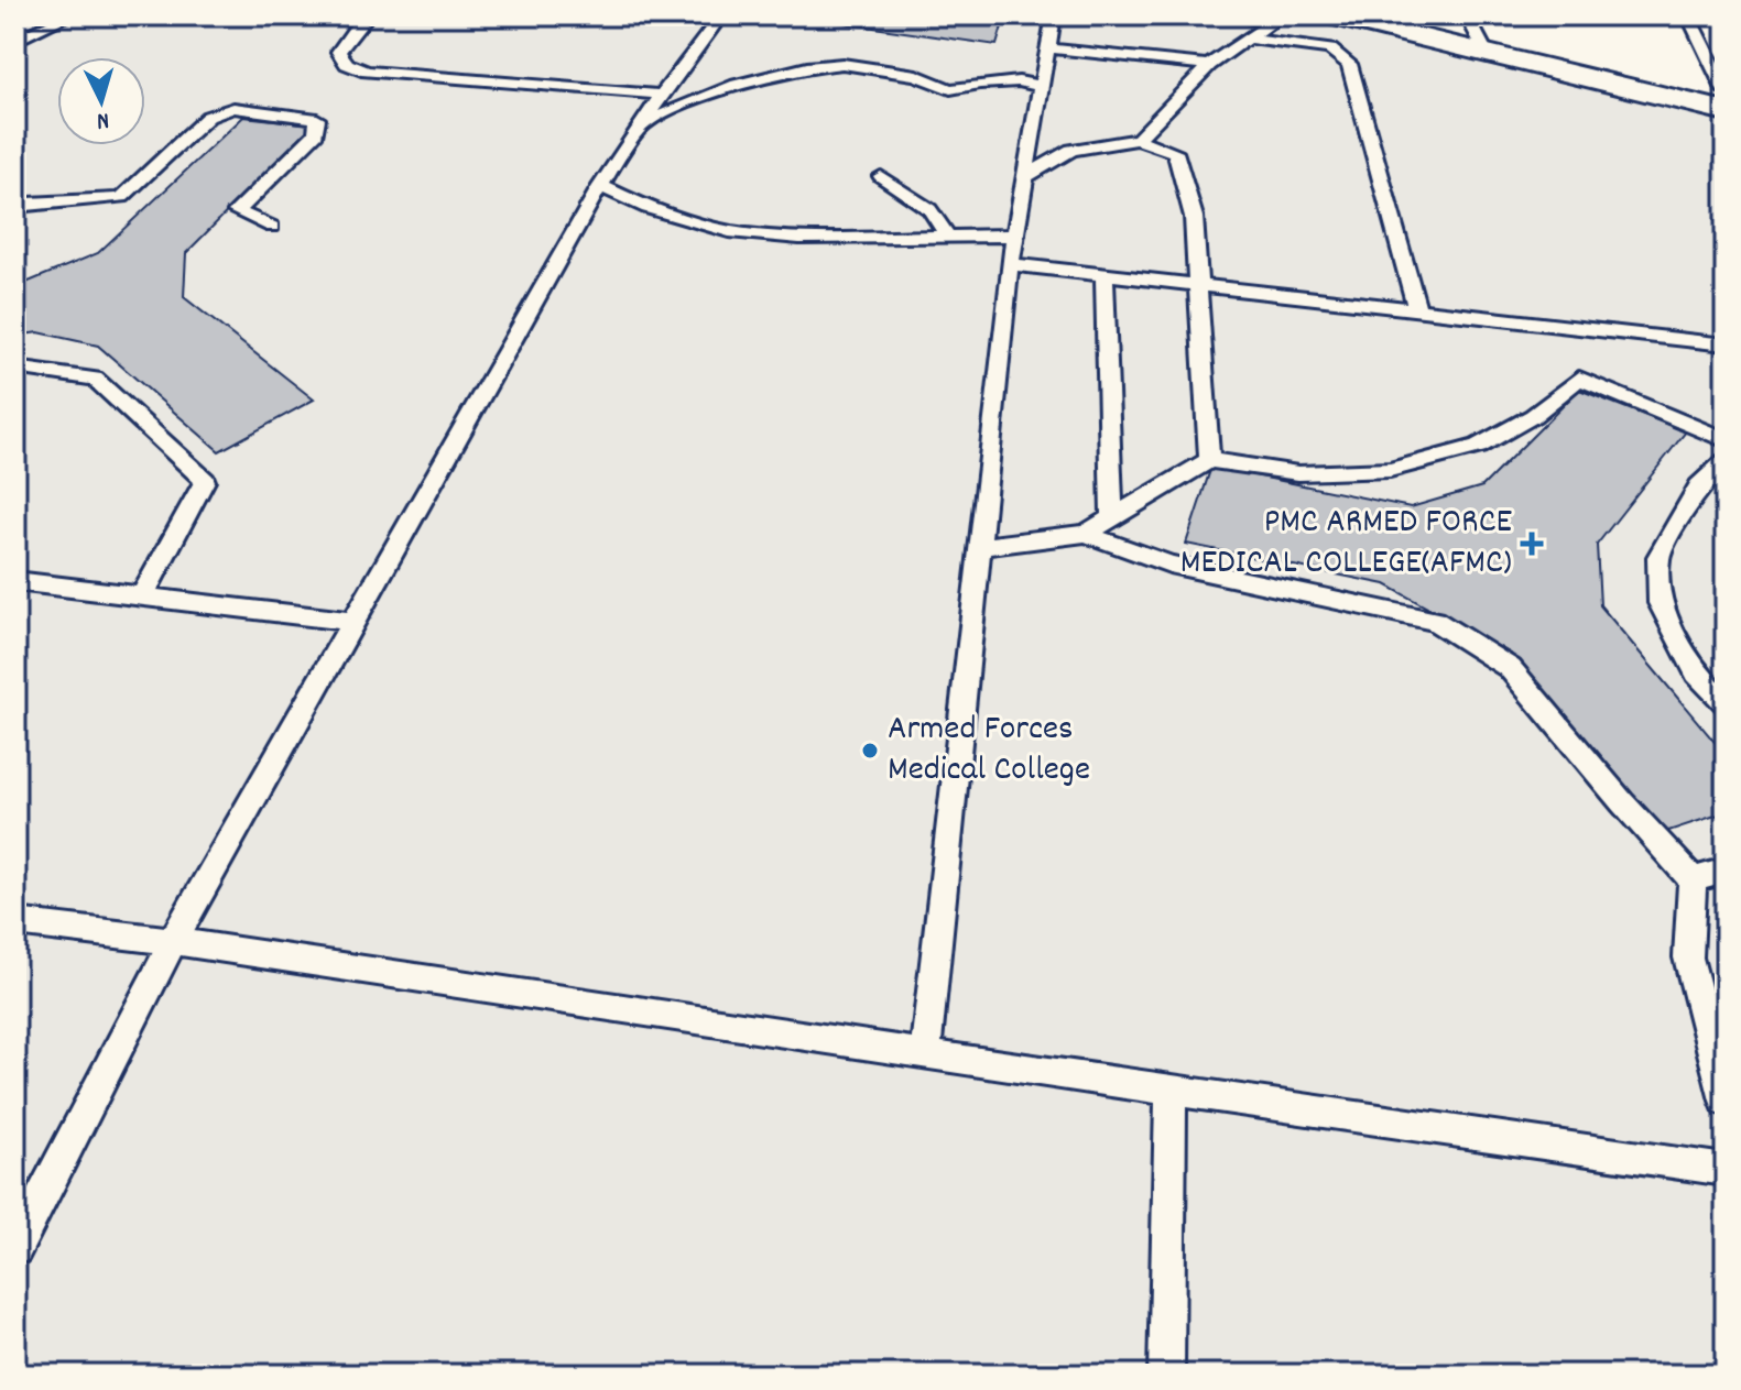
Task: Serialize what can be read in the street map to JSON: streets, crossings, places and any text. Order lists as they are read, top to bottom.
{
  "places": {
    "health": ["PMC ARMED FORCE MEDICAL COLLEGE(AFMC)"],
    "other": ["Armed Forces Medical College"]
  },
  "north": "bottom"
}
